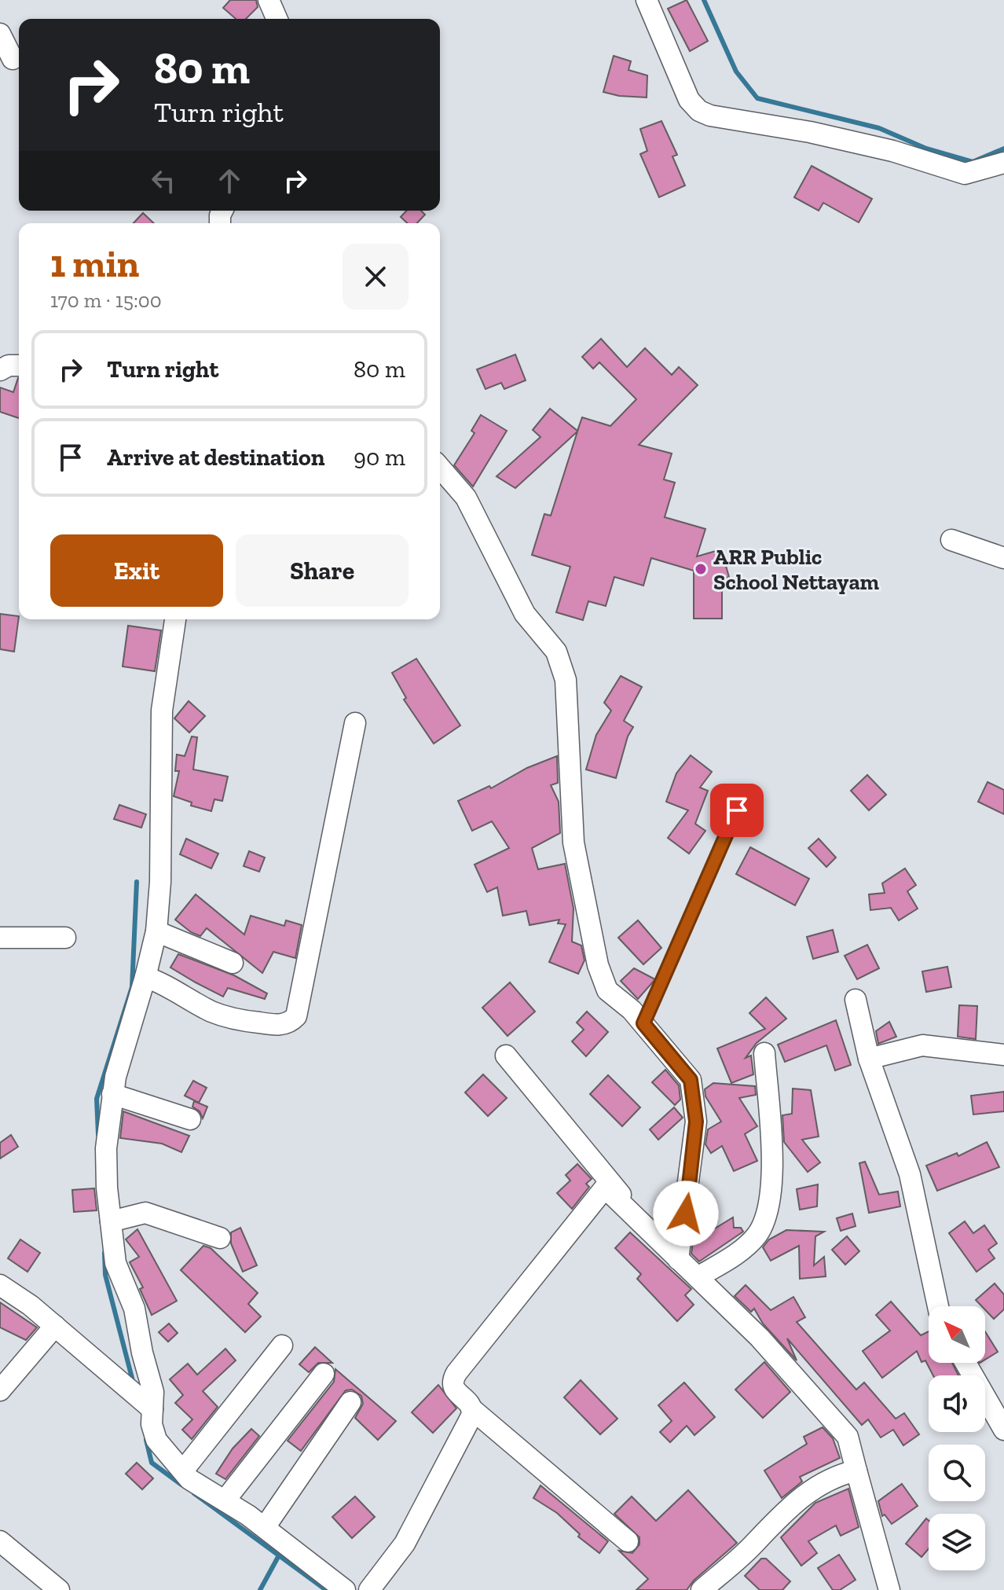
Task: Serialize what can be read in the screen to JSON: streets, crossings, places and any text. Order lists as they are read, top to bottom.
{
  "places": ["ARR Public School Nettayam"],
  "north": "top left",
  "page": {
    "turn": ["80 m", "Turn right"],
    "heading": ["1 min", "170 m · 15:00"],
    "list": [
      {
        "name": "Turn right",
        "value": "80 m"
      },
      {
        "name": "Arrive at destination",
        "value": "90 m"
      }
    ],
    "buttons": ["Exit", "Share"]
  }
}
